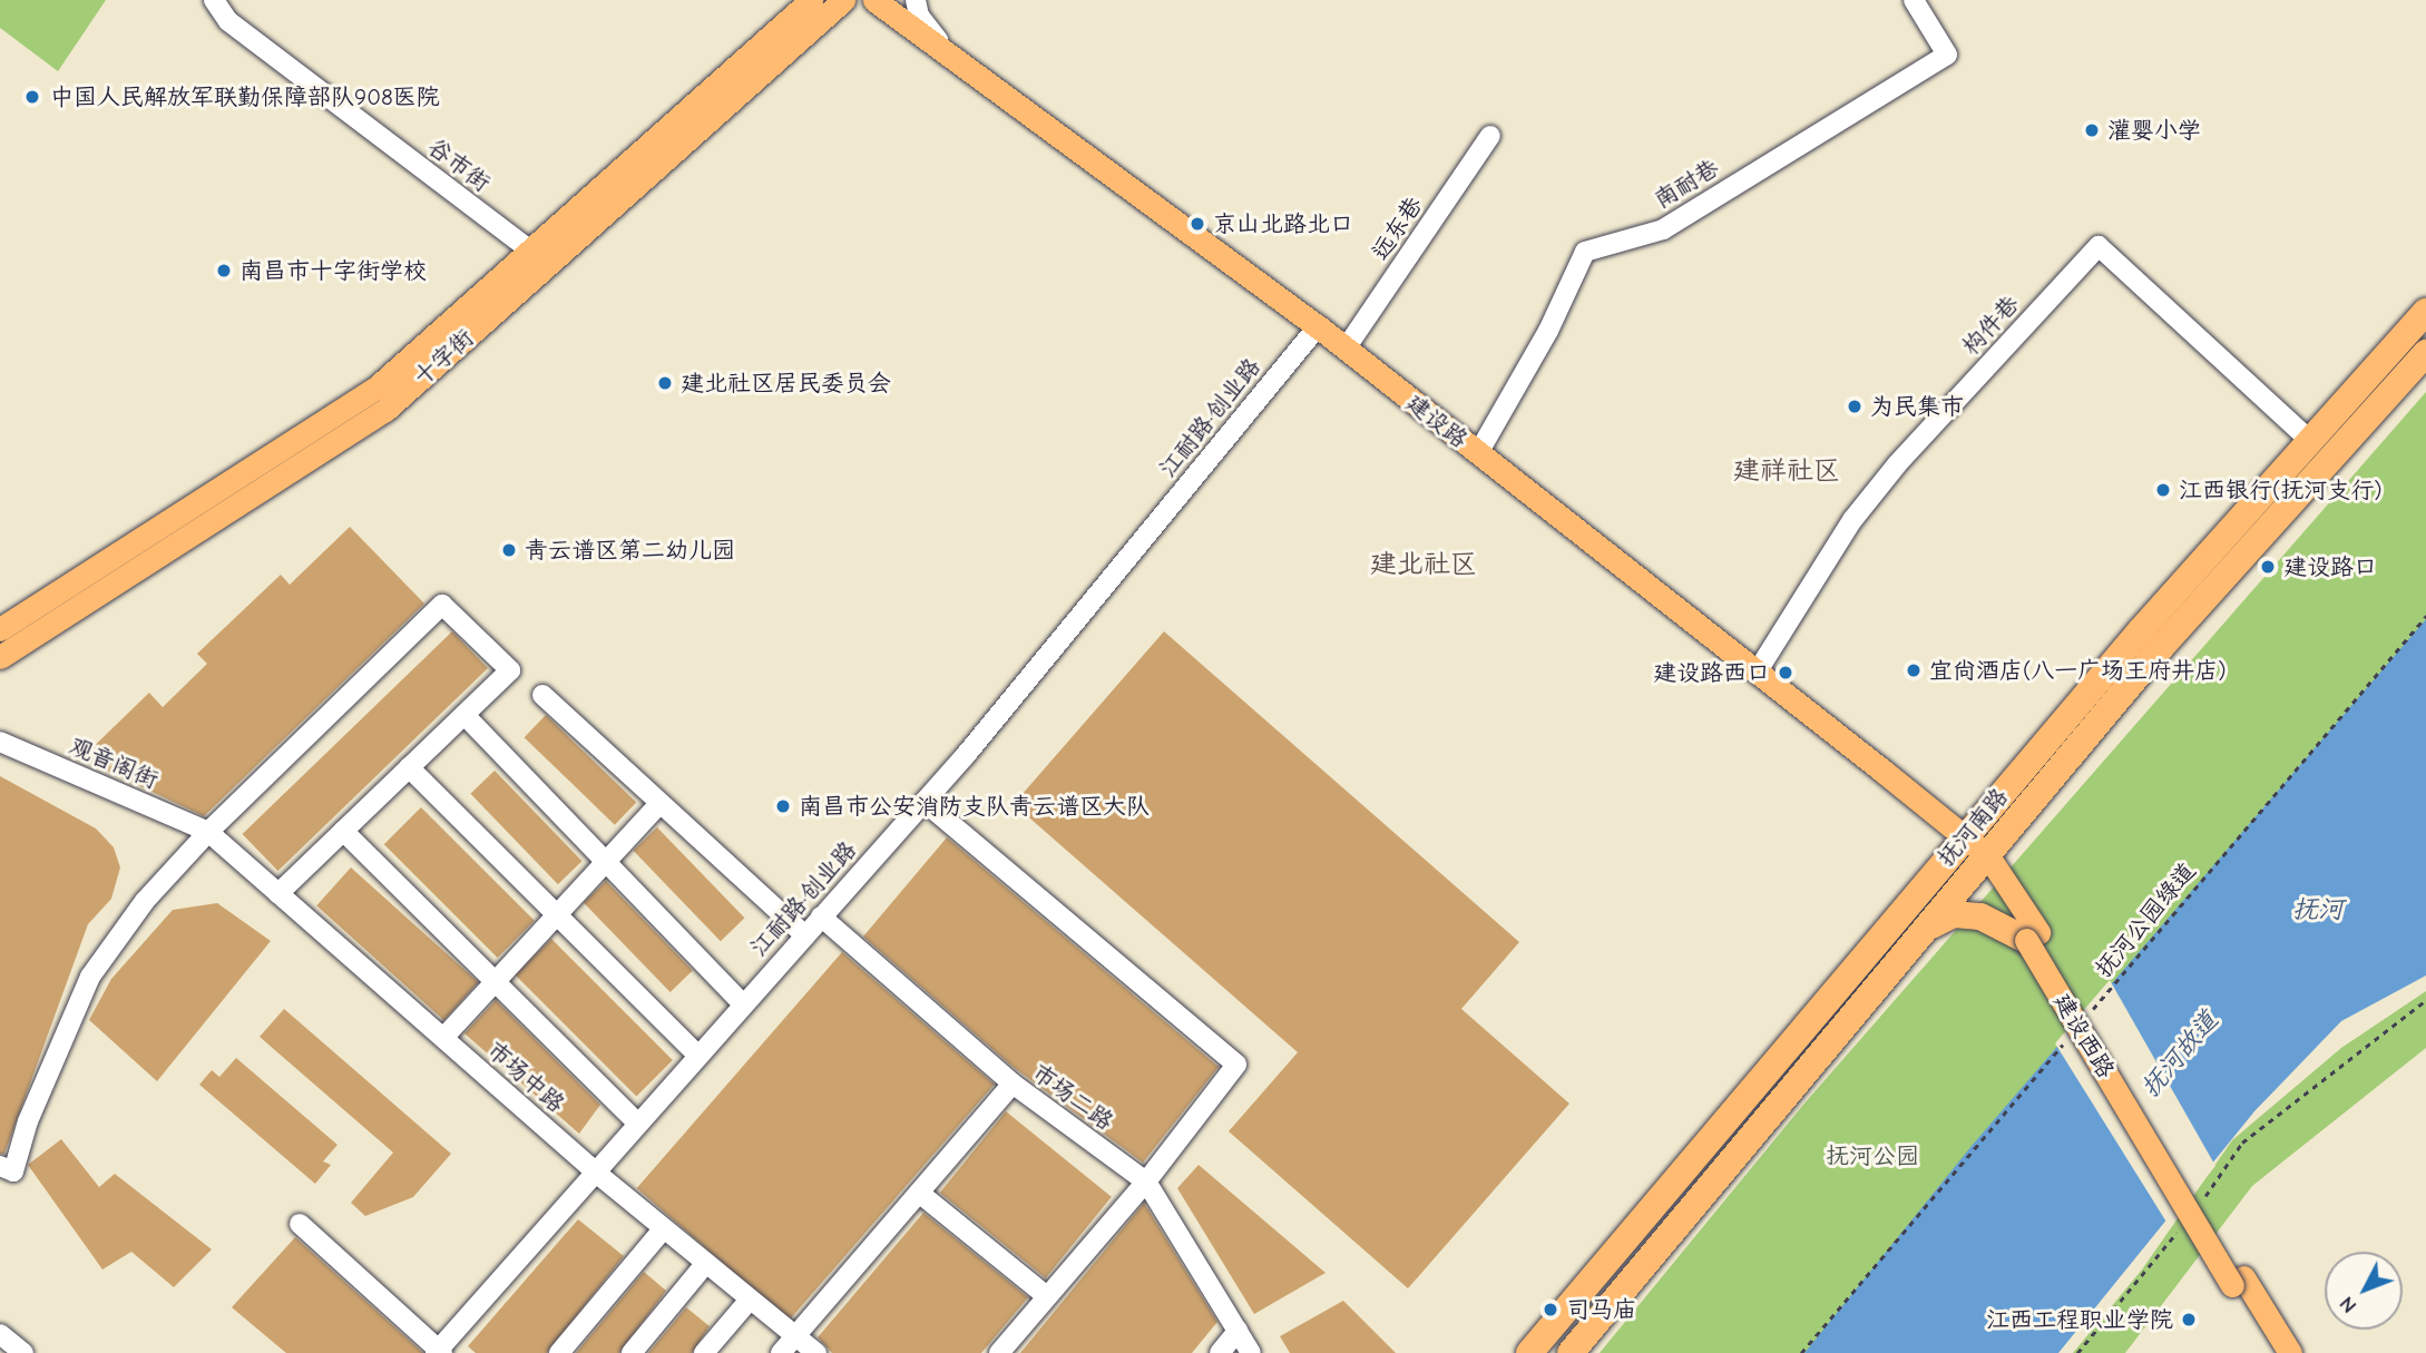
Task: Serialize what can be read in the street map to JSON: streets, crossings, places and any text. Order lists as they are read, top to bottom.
{
  "streets": {
    "highway": ["抚河南路"],
    "main road": ["十字街", "建设路", "建设西路"],
    "street": [
      "谷市街",
      "南耐巷",
      "远东巷",
      "构件巷",
      "江耐路·创业路",
      "观音阁街",
      "市场中路",
      "市场二路"
    ],
    "path": ["抚河公园绿道"]
  },
  "crossings": [
    ["谷市街", "十字街"],
    ["南耐巷", "建设路"],
    ["远东巷", "建设路"],
    ["构件巷", "建设路"],
    ["构件巷", "抚河南路"],
    ["江耐路·创业路", "建设路"],
    ["江耐路·创业路", "市场中路"],
    ["江耐路·创业路", "市场二路"],
    ["建设路", "抚河南路"],
    ["建设路", "建设西路"],
    ["观音阁街", "市场中路"],
    ["抚河南路", "建设西路"]
  ],
  "districts": ["建祥社区", "建北社区"],
  "water": ["抚河", "抚河故道"],
  "parks": ["抚河公园"],
  "places": [
    "中国人民解放军联勤保障部队908医院",
    "灌婴小学",
    "京山北路北口",
    "南昌市十字街学校",
    "建北社区居民委员会",
    "为民集市",
    "江西银行(抚河支行)",
    "青云谱区第二幼儿园",
    "建设路口",
    "宜尚酒店(八一广场王府井店)",
    "建设路西口",
    "南昌市公安消防支队青云谱区大队",
    "司马庙",
    "江西工程职业学院"
  ],
  "north": "bottom left"
}
